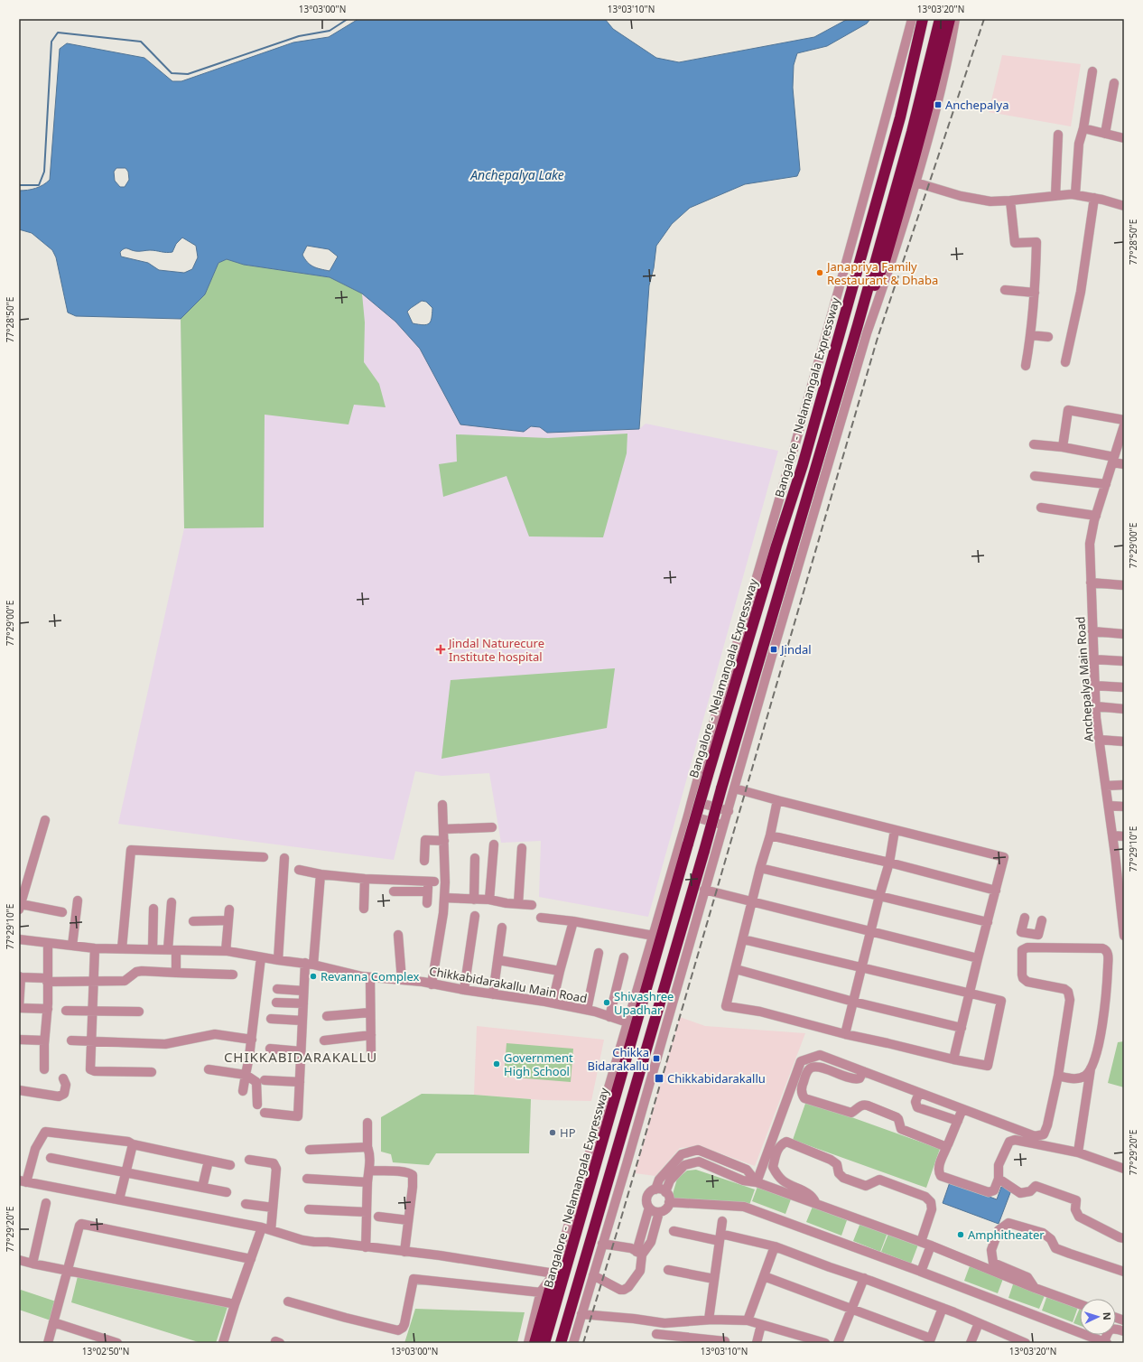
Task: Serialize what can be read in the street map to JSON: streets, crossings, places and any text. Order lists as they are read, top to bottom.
{
  "streets": {
    "highway": ["Bangalore - Nelamangala Expressway"],
    "street": ["Anchepalya Main Road", "Chikkabidarakallu Main Road"]
  },
  "districts": ["CHIKKABIDARAKALLU"],
  "water": ["Anchepalya Lake"],
  "places": {
    "transit": [
      "Anchepalya",
      "Jindal",
      "Chikka Bidarakallu",
      "Chikkabidarakallu"
    ],
    "other": [
      "Janapriya Family Restaurant & Dhaba",
      "Revanna Complex",
      "Shivashree Upadhar",
      "Government High School",
      "HP",
      "Amphitheater"
    ],
    "health": ["Jindal Naturecure Institute hospital"]
  },
  "north": "right",
  "coordinates": [
    "13°03'00\"N",
    "13°03'10\"N",
    "13°03'20\"N",
    "77°28'50\"E",
    "77°29'00\"E",
    "77°29'10\"E",
    "77°29'20\"E",
    "13°02'50\"N"
  ]
}
